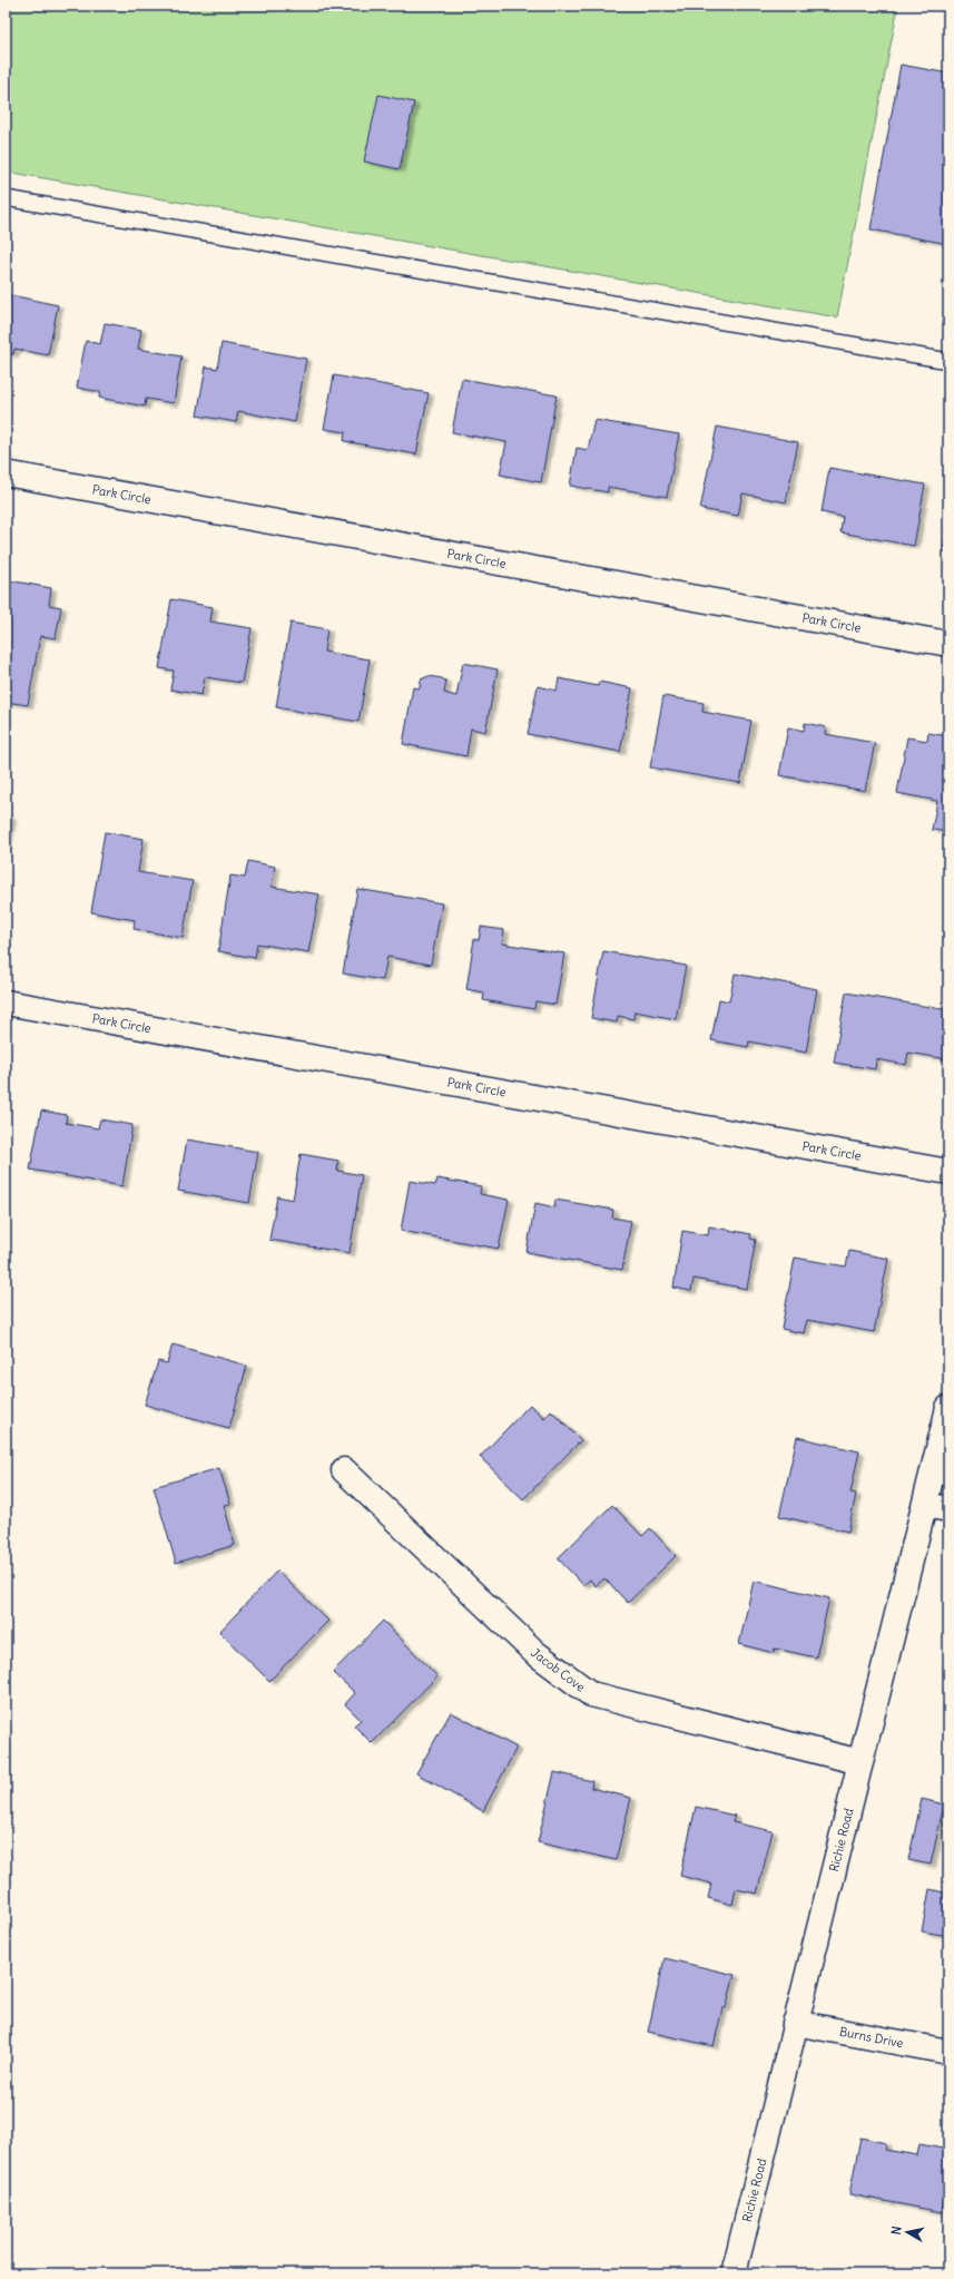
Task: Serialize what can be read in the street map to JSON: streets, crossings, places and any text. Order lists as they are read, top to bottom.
{
  "streets": {
    "street": [
      "Park Circle",
      "Jacob Cove",
      "Richie Road",
      "Burns Drive"
    ]
  },
  "crossings": [
    ["Jacob Cove", "Richie Road"],
    ["Richie Road", "Burns Drive"]
  ],
  "north": "left"
}
